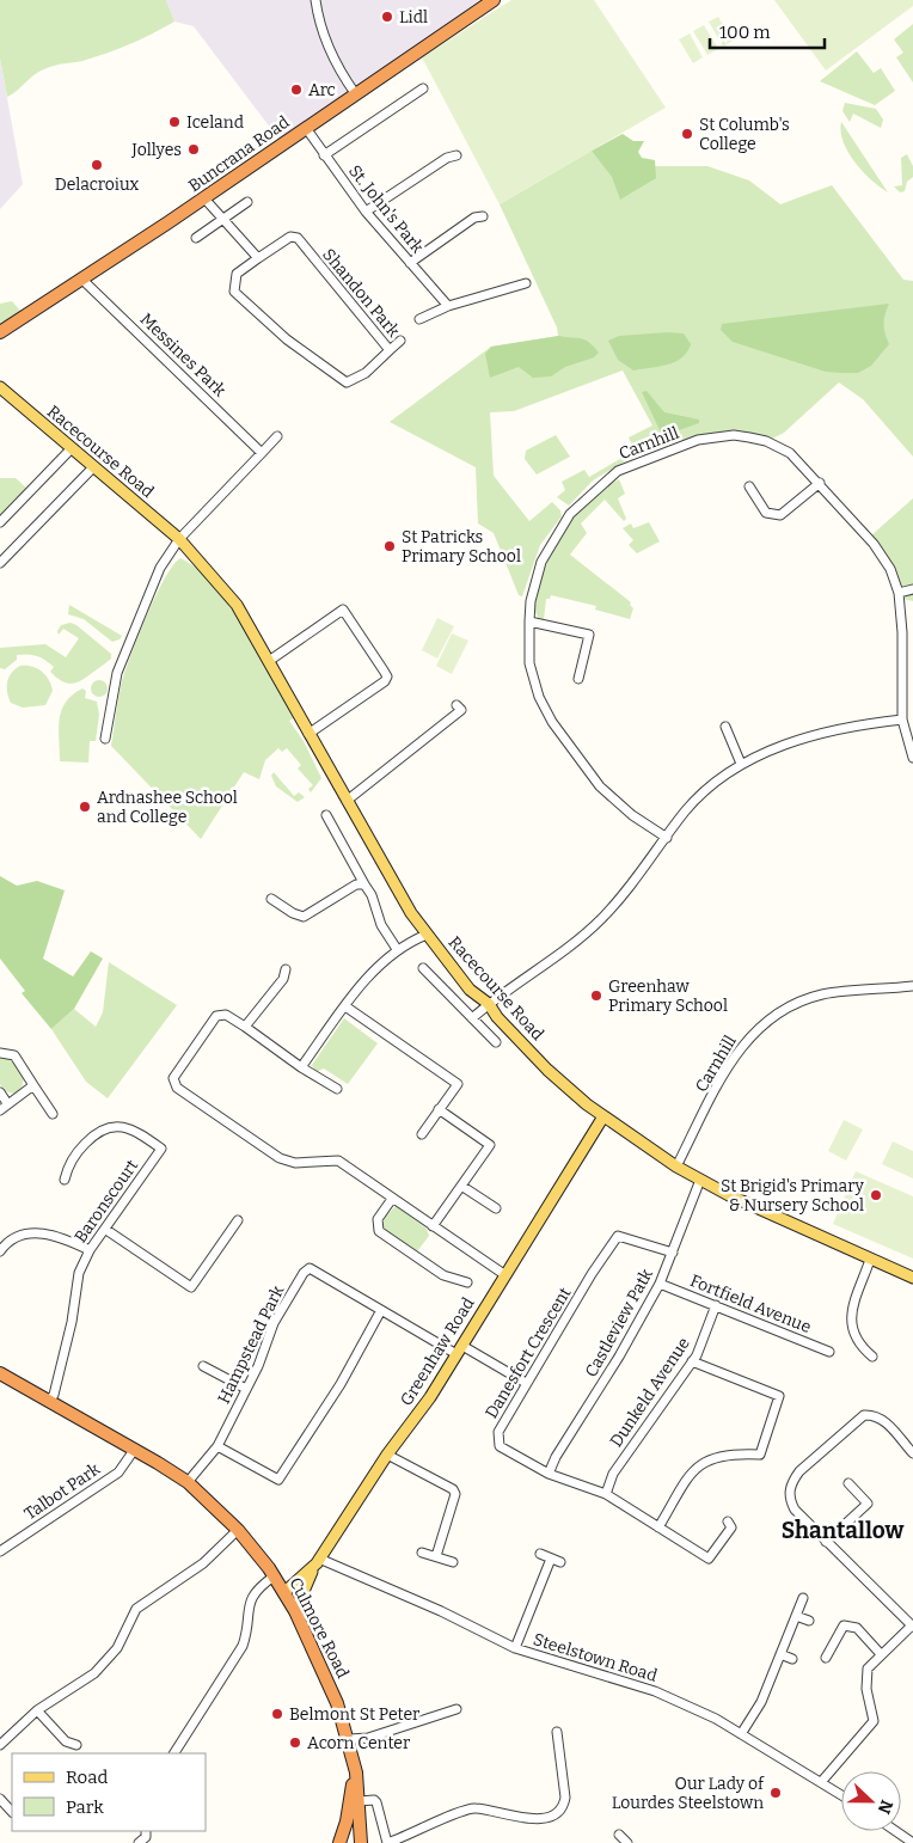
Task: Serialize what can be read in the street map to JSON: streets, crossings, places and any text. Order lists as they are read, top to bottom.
{
  "streets": {
    "highway": ["Buncrana Road", "Culmore Road"],
    "main road": ["Racecourse Road", "Greenhaw Road"],
    "street": [
      "St. John's Park",
      "Shandon Park",
      "Messines Park",
      "Carnhill",
      "Baronscourt",
      "Fortfield Avenue",
      "Castleview Patk",
      "Hampstead Park",
      "Danesfort Crescent",
      "Dunkeld Avenue",
      "Talbot Park",
      "Steelstown Road"
    ]
  },
  "crossings": [
    ["Buncrana Road", "St. John's Park"],
    ["Buncrana Road", "Messines Park"],
    ["Carnhill", "Racecourse Road"],
    ["Racecourse Road", "Castleview Patk"],
    ["Racecourse Road", "Greenhaw Road"],
    ["Baronscourt", "Culmore Road"],
    ["Fortfield Avenue", "Castleview Patk"],
    ["Fortfield Avenue", "Dunkeld Avenue"],
    ["Castleview Patk", "Danesfort Crescent"],
    ["Hampstead Park", "Greenhaw Road"],
    ["Hampstead Park", "Danesfort Crescent"],
    ["Hampstead Park", "Culmore Road"],
    ["Greenhaw Road", "Culmore Road"],
    ["Greenhaw Road", "Steelstown Road"],
    ["Danesfort Crescent", "Dunkeld Avenue"],
    ["Talbot Park", "Culmore Road"]
  ],
  "districts": ["Shantallow"],
  "places": [
    "Lidl",
    "Arc",
    "Iceland",
    "St Columb's College",
    "Jollyes",
    "Delacroiux",
    "St Patricks Primary School",
    "Ardnashee School and College",
    "Greenhaw Primary School",
    "St Brigid's Primary & Nursery School",
    "Belmont St Peter",
    "Acorn Center",
    "Our Lady of Lourdes Steelstown"
  ],
  "legend": ["Road", "Park"],
  "scale_bar": "100 m",
  "north": "right"
}
